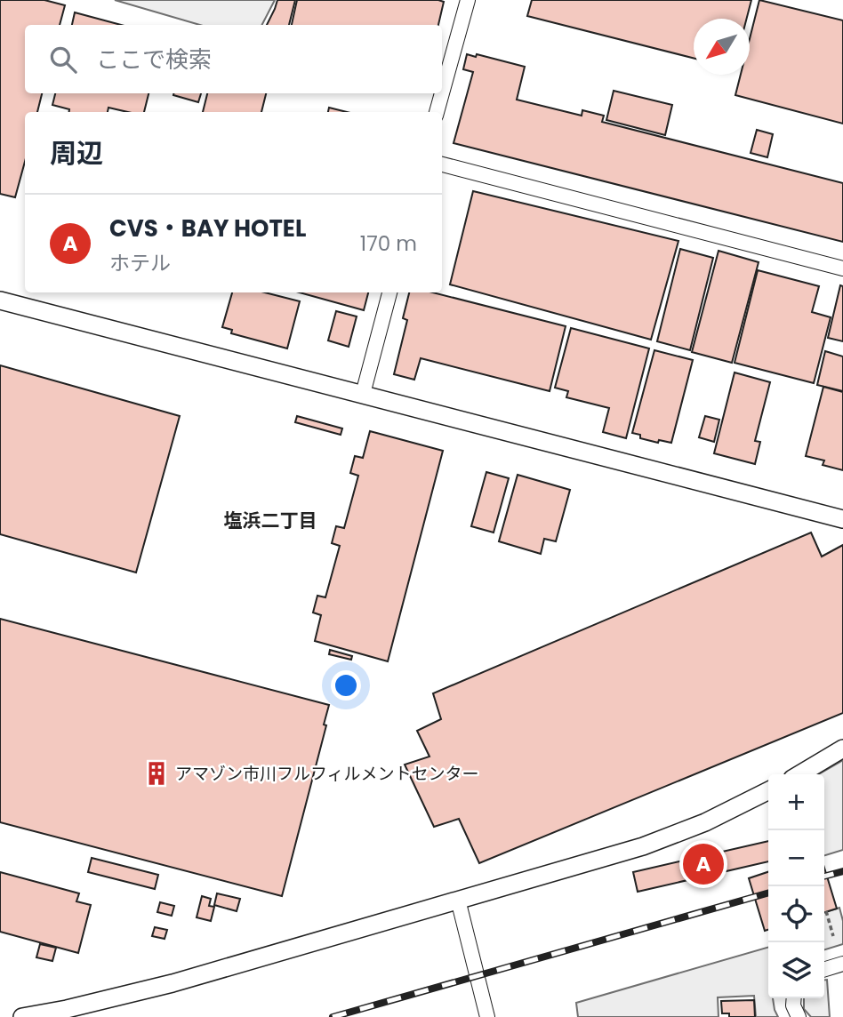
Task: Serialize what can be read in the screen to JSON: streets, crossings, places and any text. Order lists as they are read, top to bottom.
{
  "districts": ["塩浜二丁目"],
  "places": {
    "building": ["アマゾン市川フルフィルメントセンター"]
  },
  "north": "bottom left",
  "page": {
    "search": "ここで検索",
    "heading": "周辺",
    "list": [
      {
        "mark": "A",
        "name": "CVS・BAY HOTEL",
        "note": "ホテル",
        "value": "170 m"
      }
    ],
    "map_buttons": ["+", "−"],
    "pins": "A"
  }
}
